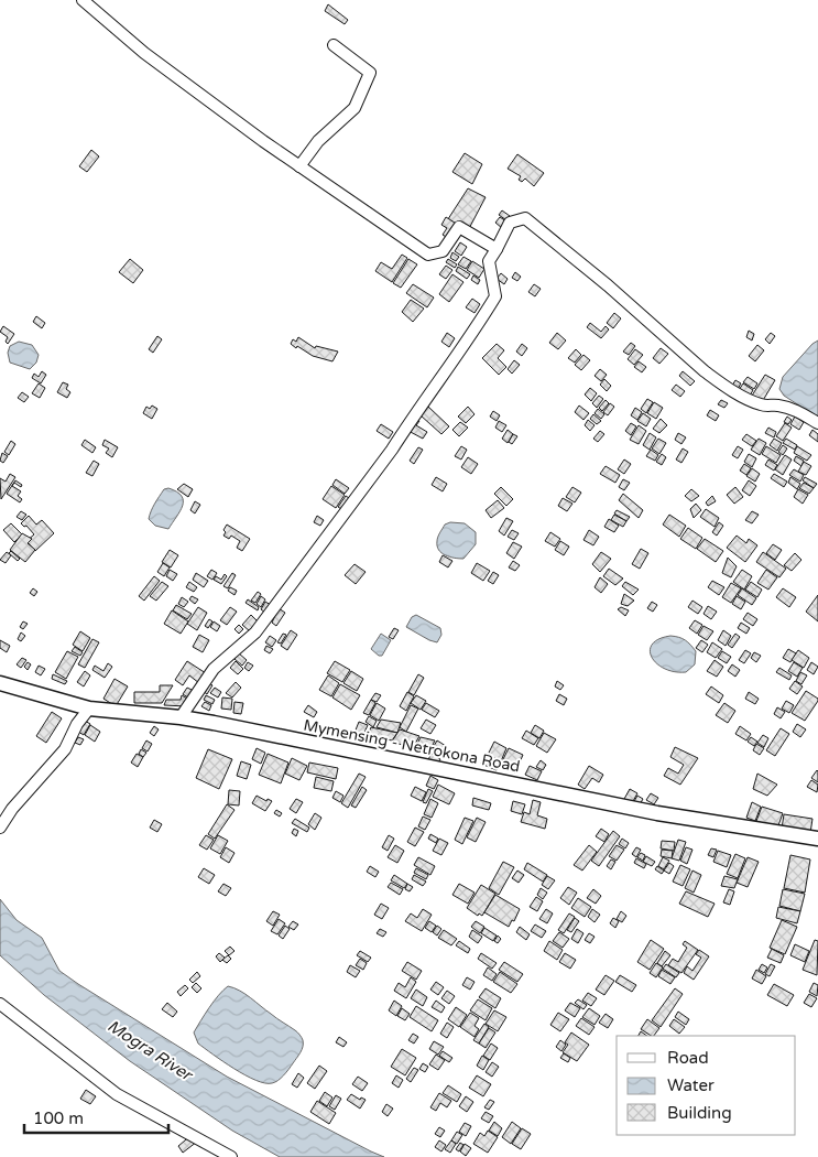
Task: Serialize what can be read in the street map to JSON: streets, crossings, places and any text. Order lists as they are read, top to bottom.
{
  "streets": {
    "main road": ["Mymensing - Netrokona Road"]
  },
  "water": ["Mogra River"],
  "legend": ["Road", "Water", "Building"],
  "scale_bar": "100 m"
}
